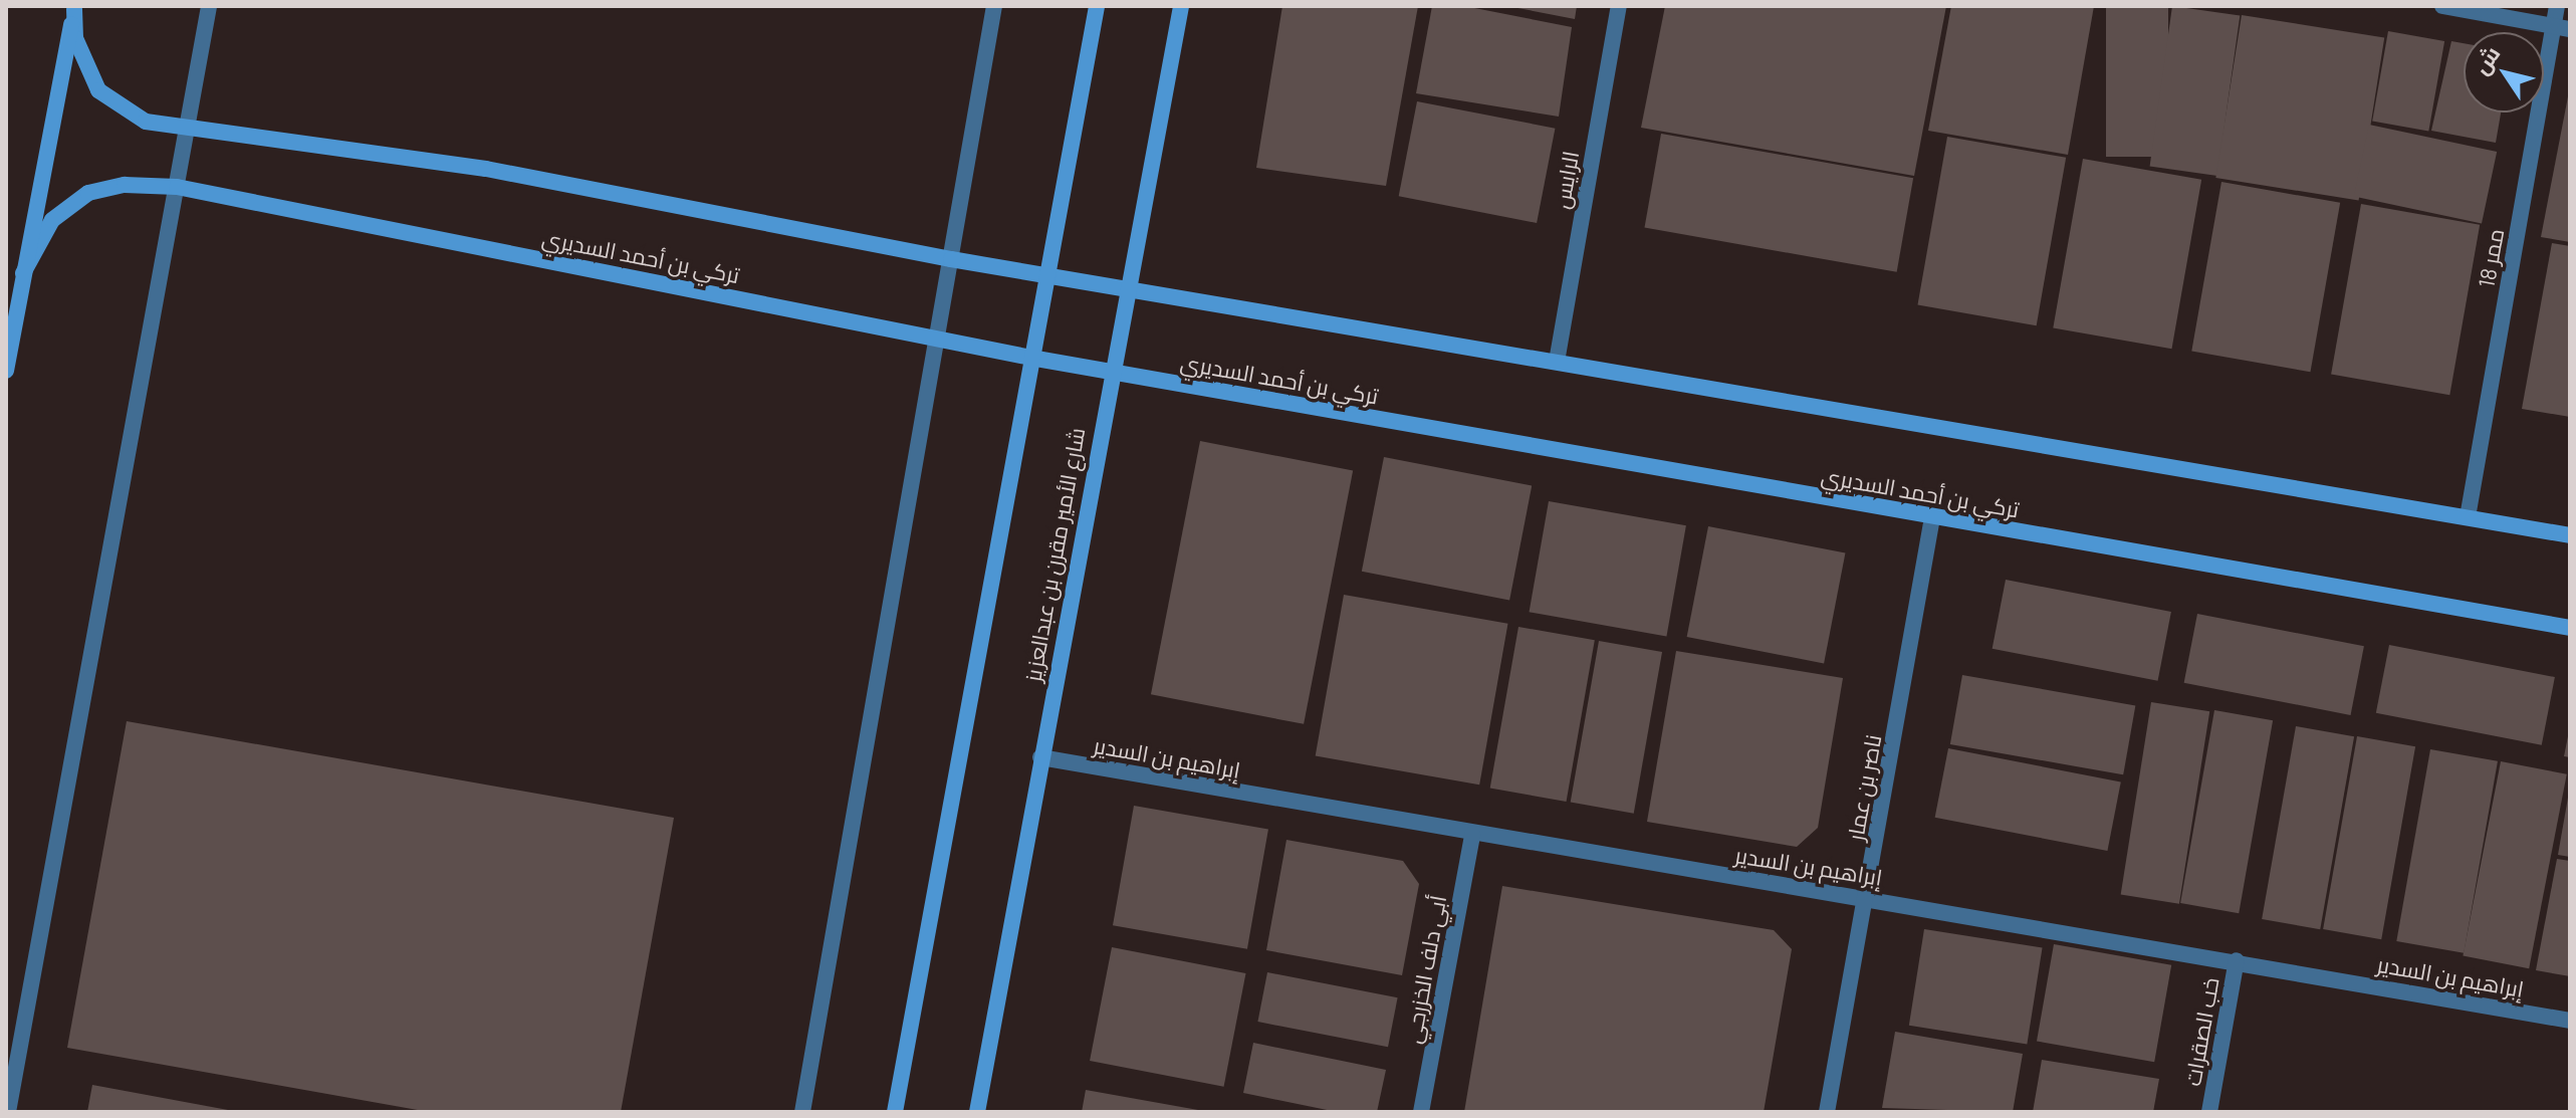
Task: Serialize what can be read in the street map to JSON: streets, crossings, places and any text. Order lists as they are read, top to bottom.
{
  "streets": {
    "street": [
      "الرايس",
      "تركي بن أحمد السديري",
      "ممر 18",
      "شارع الأمير مقرن بن عبدالعزيز",
      "إبراهيم بن السدير",
      "ناصر بن عمار",
      "أبي دلف الخزرجي",
      "خب الصقرات"
    ]
  },
  "crossings": [
    ["تركي بن أحمد السديري", "شارع الأمير مقرن بن عبدالعزيز"],
    ["تركي بن أحمد السديري", "ناصر بن عمار"],
    ["شارع الأمير مقرن بن عبدالعزيز", "إبراهيم بن السدير"],
    ["إبراهيم بن السدير", "ناصر بن عمار"],
    ["إبراهيم بن السدير", "أبي دلف الخزرجي"],
    ["إبراهيم بن السدير", "خب الصقرات"]
  ],
  "north": "top left"
}
